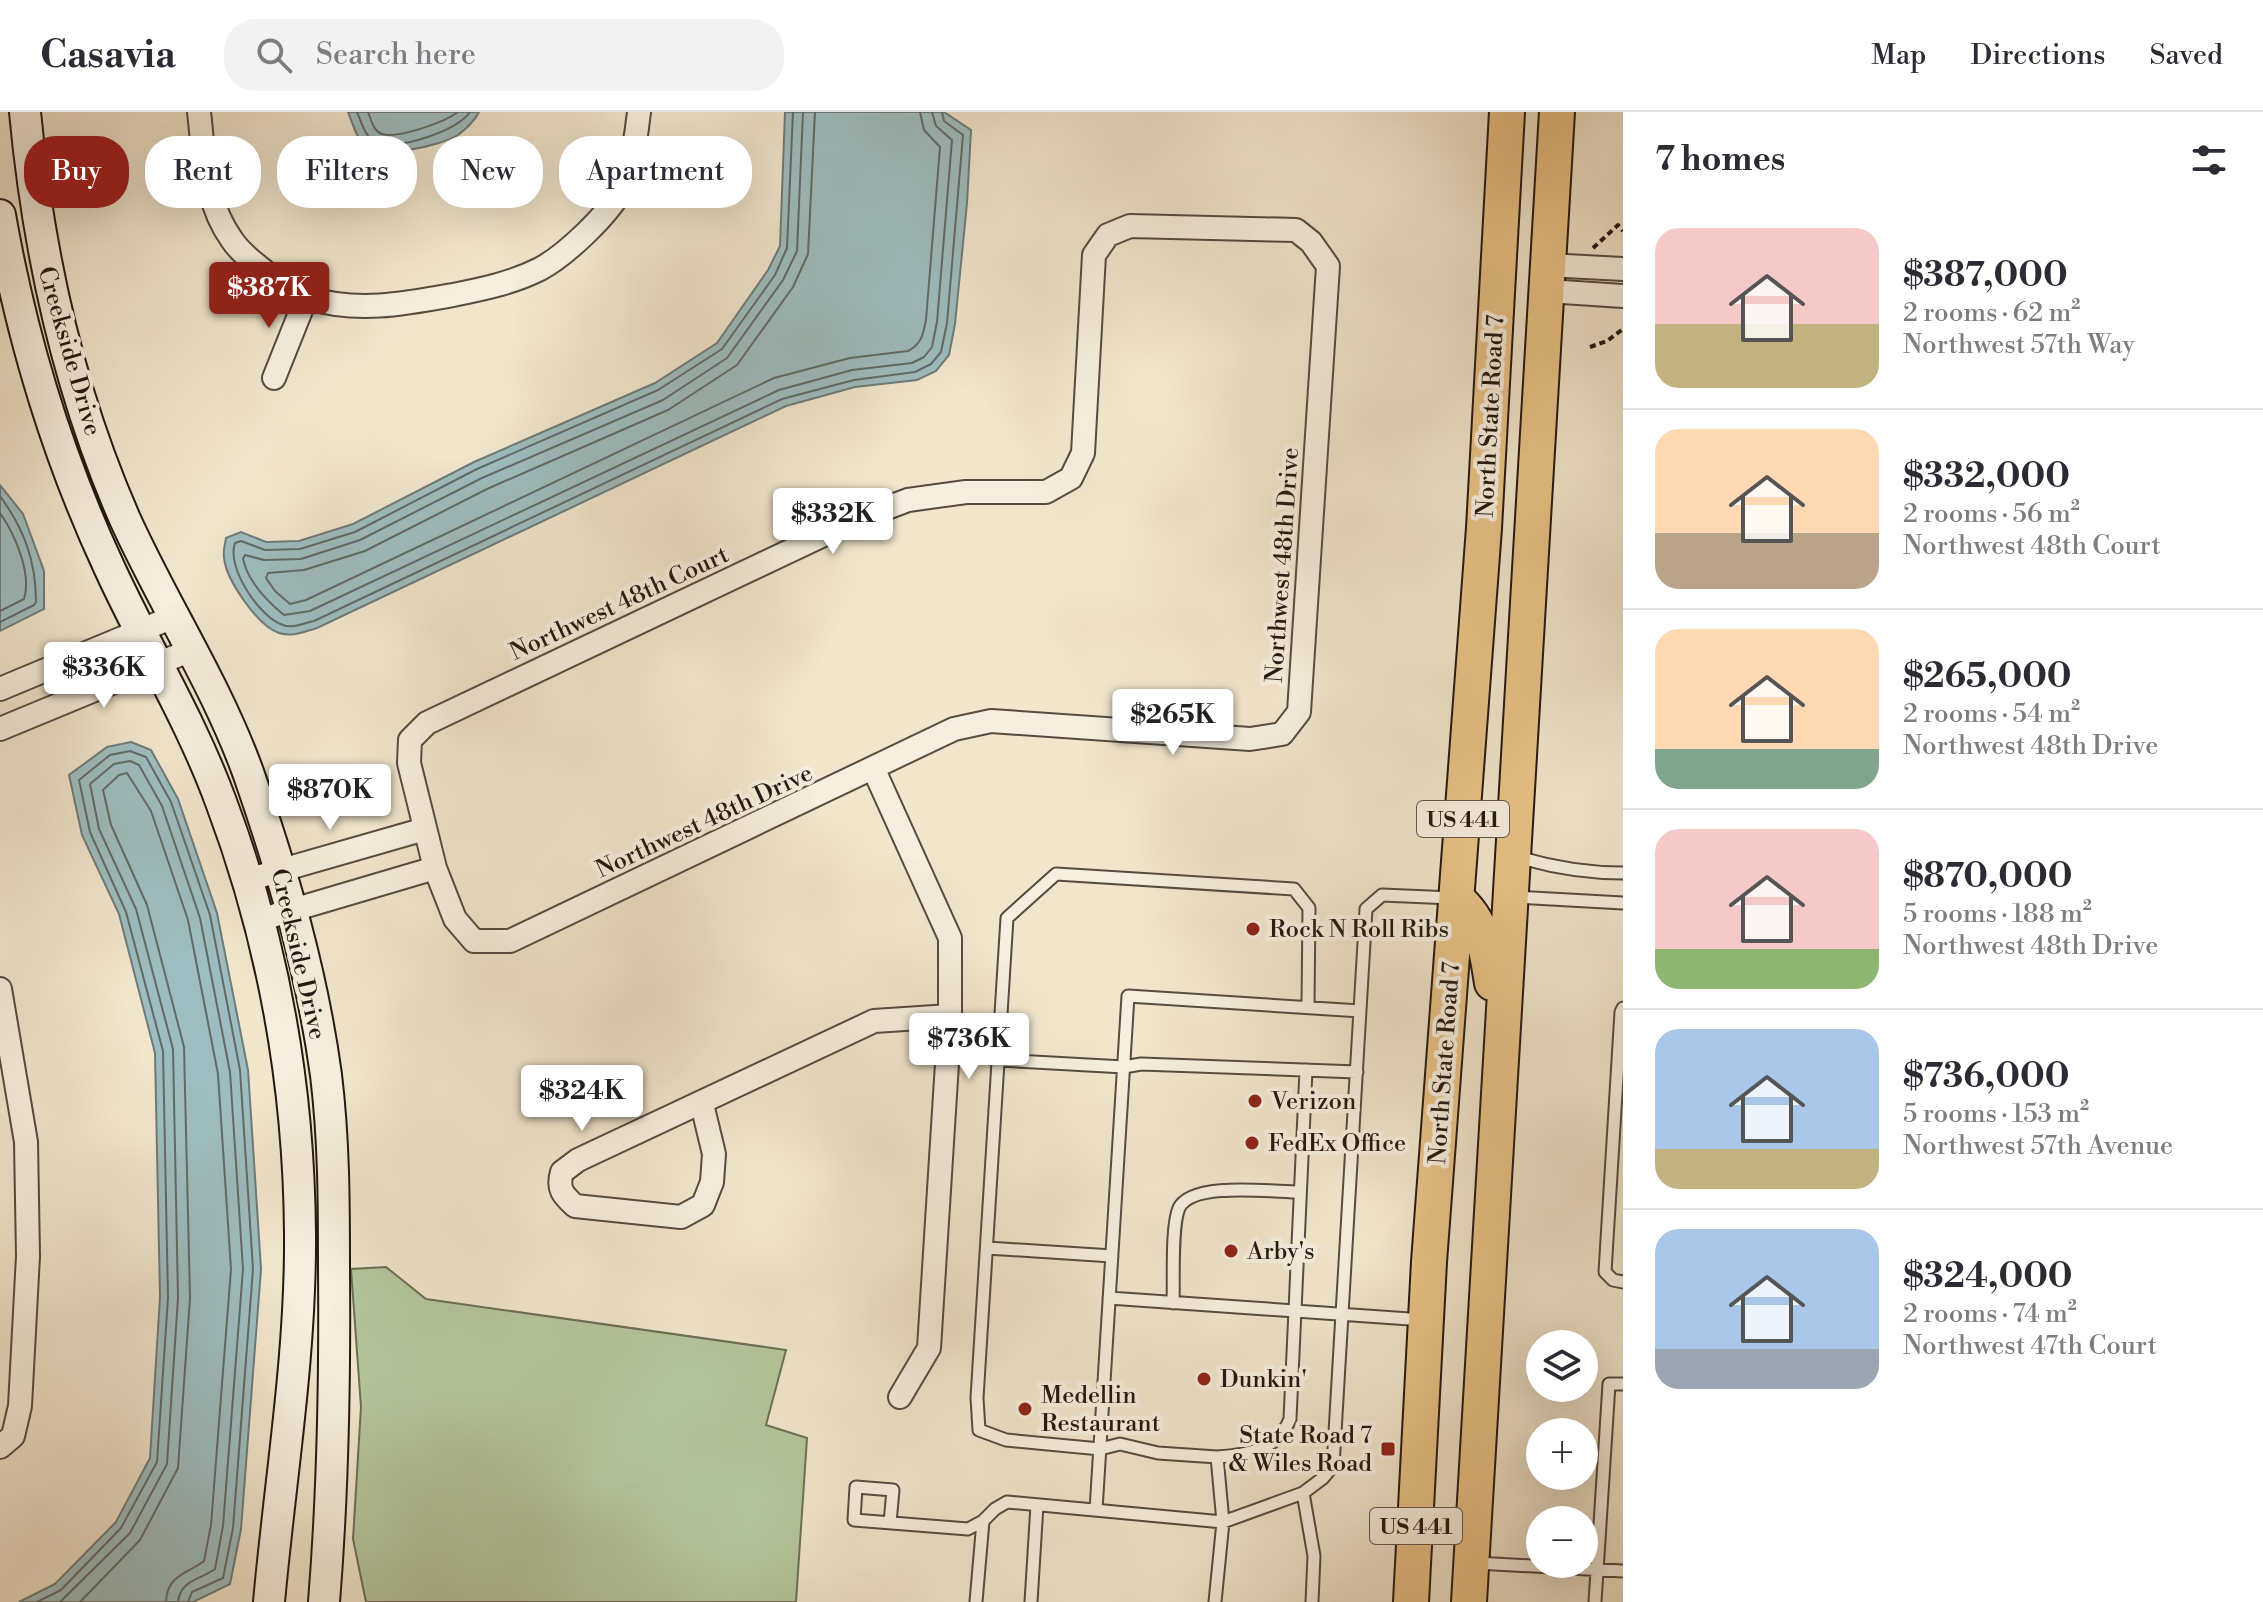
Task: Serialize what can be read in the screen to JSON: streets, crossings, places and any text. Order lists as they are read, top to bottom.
{
  "streets": {
    "main road": ["North State Road 7", "US 441"],
    "street": ["Creekside Drive", "Northwest 48th Drive", "Northwest 48th Court"]
  },
  "crossings": [
    ["North State Road 7", "US 441"],
    ["Northwest 48th Drive", "Northwest 48th Court"]
  ],
  "places": {
    "other": [
      "Rock N Roll Ribs",
      "Verizon",
      "FedEx Office",
      "Arby's",
      "Dunkin'",
      "Medellin Restaurant"
    ],
    "transit": ["State Road 7 & Wiles Road"]
  },
  "page": {
    "header": "Casavia",
    "search": "Search here",
    "nav": ["Map", "Directions", "Saved"],
    "heading": "7 homes",
    "chip": [
      "Buy",
      "Rent",
      "Filters",
      "New",
      "Apartment"
    ],
    "list": [
      {
        "name": "$387,000",
        "note": "2 rooms · 62 m² · Northwest 57th Way"
      },
      {
        "name": "$332,000",
        "note": "2 rooms · 56 m² · Northwest 48th Court"
      },
      {
        "name": "$265,000",
        "note": "2 rooms · 54 m² · Northwest 48th Drive"
      },
      {
        "name": "$870,000",
        "note": "5 rooms · 188 m² · Northwest 48th Drive"
      },
      {
        "name": "$736,000",
        "note": "5 rooms · 153 m² · Northwest 57th Avenue"
      },
      {
        "name": "$324,000",
        "note": "2 rooms · 74 m² · Northwest 47th Court"
      }
    ],
    "price": [
      "$387K",
      "$332K",
      "$336K",
      "$265K",
      "$870K",
      "$736K",
      "$324K"
    ],
    "map_buttons": ["+", "−"]
  }
}
